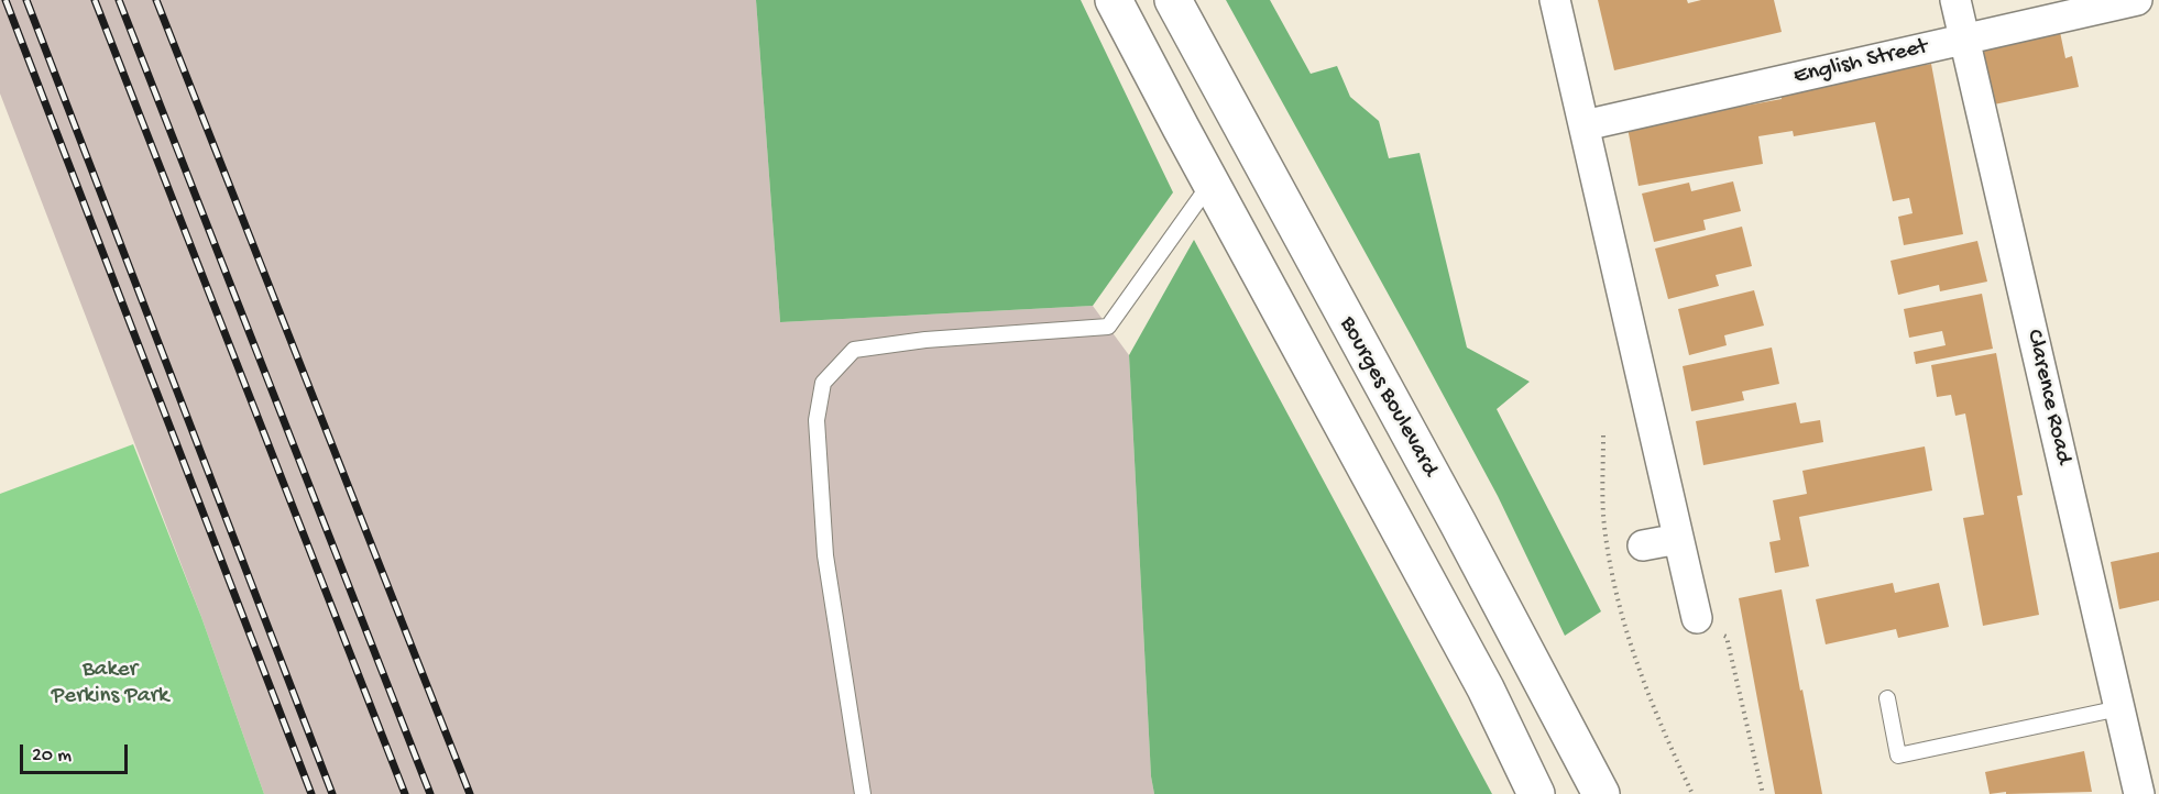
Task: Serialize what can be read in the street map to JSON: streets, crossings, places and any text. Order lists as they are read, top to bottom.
{
  "streets": {
    "main road": ["Bourges Boulevard"],
    "street": ["English Street", "Clarence Road"]
  },
  "crossings": [
    ["English Street", "Clarence Road"]
  ],
  "parks": ["Baker Perkins Park"],
  "scale_bar": "20 m"
}
